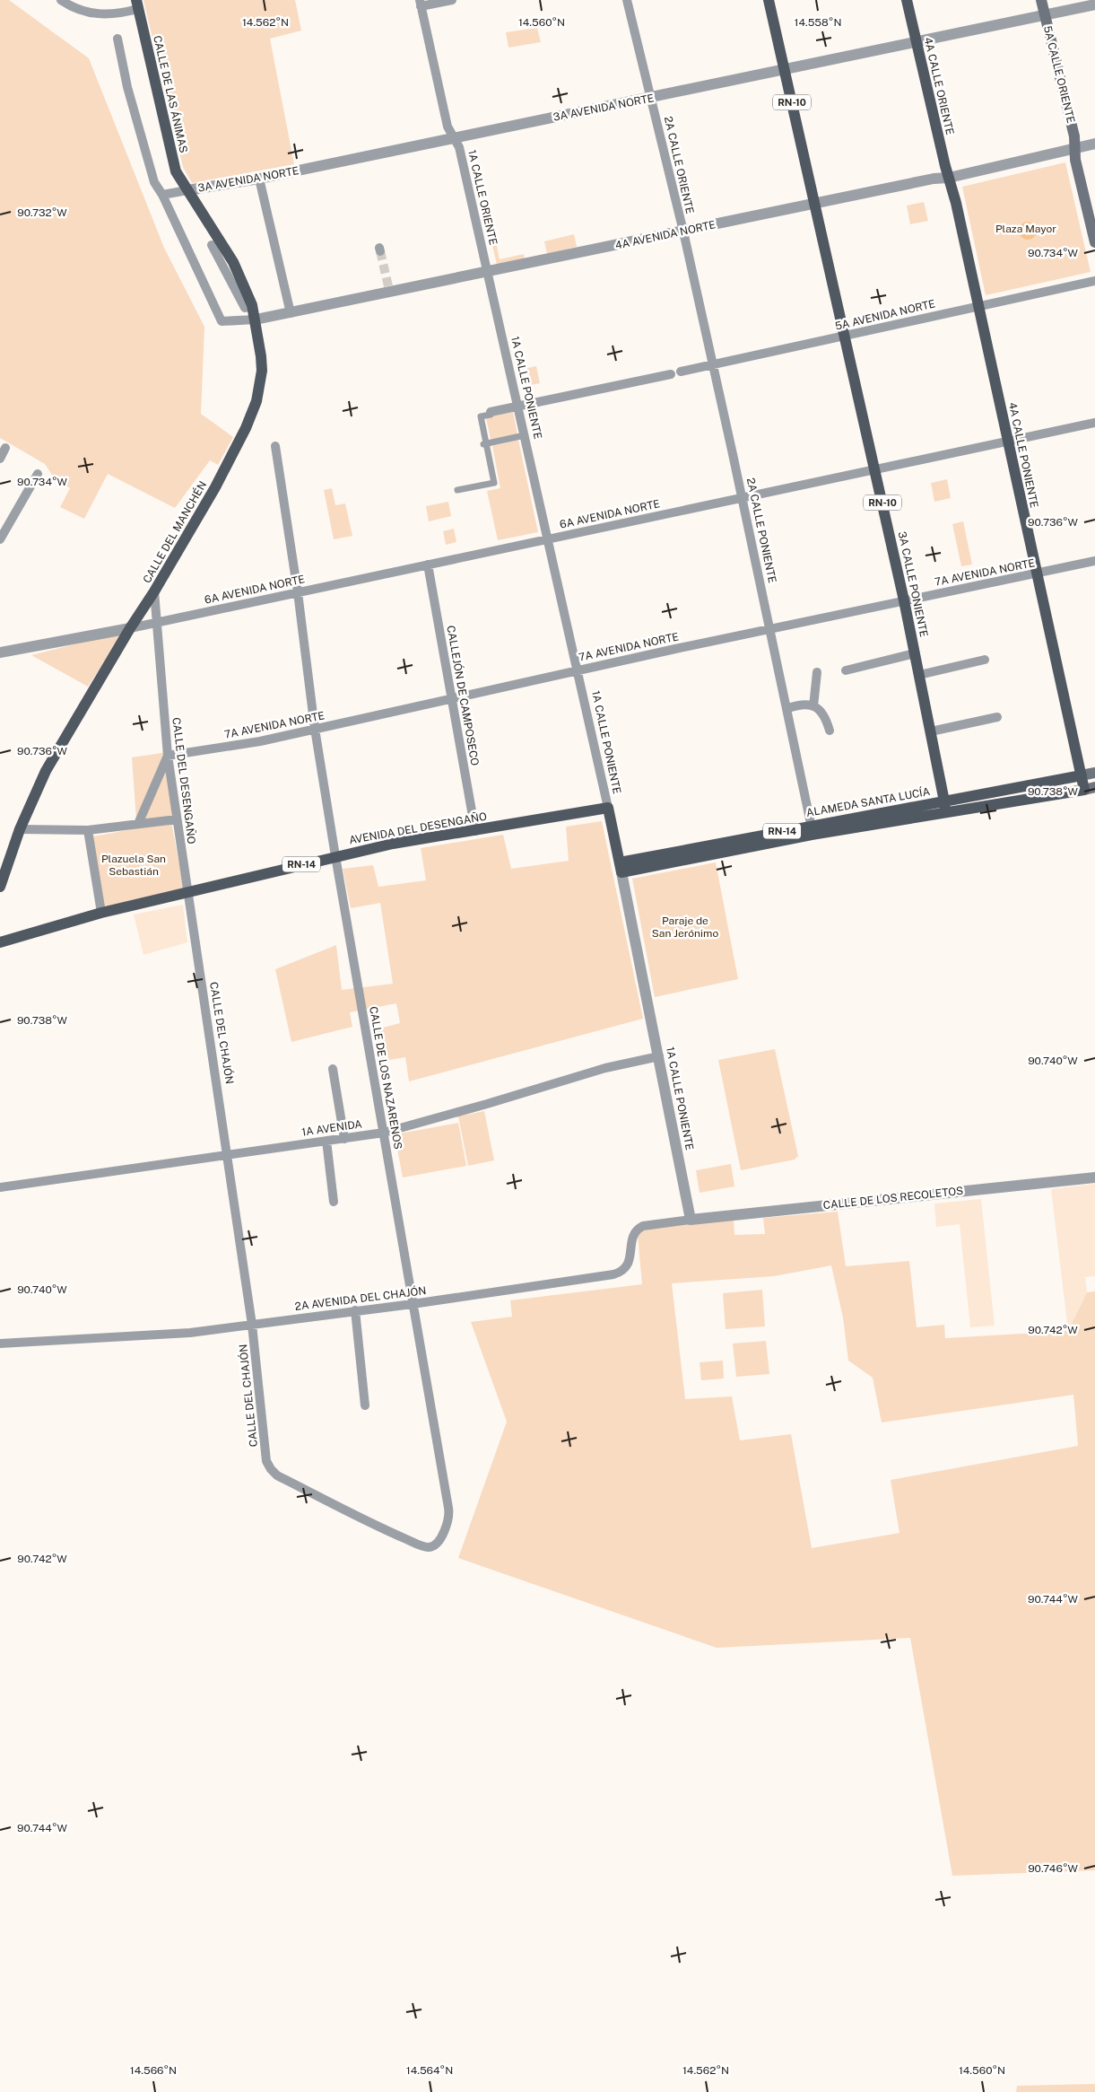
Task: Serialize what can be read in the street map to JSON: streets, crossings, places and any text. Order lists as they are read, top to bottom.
{
  "streets": {
    "main road": [
      "5A CALLE ORIENTE",
      "4A CALLE ORIENTE",
      "CALLE DE LAS ÁNIMAS",
      "RN-10",
      "1A CALLE PONIENTE",
      "4A CALLE PONIENTE",
      "CALLE DEL MANCHÉN",
      "3A CALLE PONIENTE",
      "ALAMEDA SANTA LUCÍA",
      "AVENIDA DEL DESENGAÑO",
      "RN-14"
    ],
    "street": [
      "3A AVENIDA NORTE",
      "2A CALLE ORIENTE",
      "1A CALLE ORIENTE",
      "4A AVENIDA NORTE",
      "5A AVENIDA NORTE",
      "6A AVENIDA NORTE",
      "2A CALLE PONIENTE",
      "7A AVENIDA NORTE",
      "CALLEJÓN DE CAMPOSECO",
      "CALLE DEL DESENGAÑO",
      "CALLE DEL CHAJÓN",
      "CALLE DE LOS NAZARENOS",
      "1A AVENIDA",
      "CALLE DE LOS RECOLETOS",
      "2A AVENIDA DEL CHAJÓN"
    ]
  },
  "crossings": [
    ["5A CALLE ORIENTE", "3A AVENIDA NORTE"],
    ["5A CALLE ORIENTE", "4A AVENIDA NORTE"],
    ["4A CALLE ORIENTE", "3A AVENIDA NORTE"],
    ["4A CALLE ORIENTE", "4A AVENIDA NORTE"],
    ["4A CALLE ORIENTE", "4A CALLE PONIENTE"],
    ["CALLE DE LAS ÁNIMAS", "3A AVENIDA NORTE"],
    ["CALLE DE LAS ÁNIMAS", "CALLE DEL MANCHÉN"],
    ["RN-10", "3A AVENIDA NORTE"],
    ["RN-10", "4A AVENIDA NORTE"],
    ["RN-10", "3A CALLE PONIENTE"],
    ["3A AVENIDA NORTE", "2A CALLE ORIENTE"],
    ["3A AVENIDA NORTE", "1A CALLE ORIENTE"],
    ["2A CALLE ORIENTE", "4A AVENIDA NORTE"],
    ["2A CALLE ORIENTE", "2A CALLE PONIENTE"],
    ["1A CALLE ORIENTE", "4A AVENIDA NORTE"],
    ["1A CALLE ORIENTE", "1A CALLE PONIENTE"],
    ["4A AVENIDA NORTE", "1A CALLE PONIENTE"],
    ["4A AVENIDA NORTE", "4A CALLE PONIENTE"],
    ["4A AVENIDA NORTE", "2A CALLE PONIENTE"],
    ["4A AVENIDA NORTE", "CALLE DEL MANCHÉN"],
    ["4A AVENIDA NORTE", "3A CALLE PONIENTE"],
    ["5A AVENIDA NORTE", "4A CALLE PONIENTE"],
    ["5A AVENIDA NORTE", "2A CALLE PONIENTE"],
    ["5A AVENIDA NORTE", "3A CALLE PONIENTE"],
    ["1A CALLE PONIENTE", "6A AVENIDA NORTE"],
    ["1A CALLE PONIENTE", "7A AVENIDA NORTE"],
    ["1A CALLE PONIENTE", "ALAMEDA SANTA LUCÍA"],
    ["1A CALLE PONIENTE", "AVENIDA DEL DESENGAÑO"],
    ["1A CALLE PONIENTE", "1A AVENIDA"],
    ["1A CALLE PONIENTE", "CALLE DE LOS RECOLETOS"],
    ["1A CALLE PONIENTE", "2A AVENIDA DEL CHAJÓN"],
    ["4A CALLE PONIENTE", "6A AVENIDA NORTE"],
    ["4A CALLE PONIENTE", "7A AVENIDA NORTE"],
    ["4A CALLE PONIENTE", "ALAMEDA SANTA LUCÍA"],
    ["6A AVENIDA NORTE", "2A CALLE PONIENTE"],
    ["6A AVENIDA NORTE", "CALLE DEL MANCHÉN"],
    ["6A AVENIDA NORTE", "3A CALLE PONIENTE"],
    ["6A AVENIDA NORTE", "CALLEJÓN DE CAMPOSECO"],
    ["6A AVENIDA NORTE", "CALLE DEL DESENGAÑO"],
    ["6A AVENIDA NORTE", "CALLE DE LOS NAZARENOS"],
    ["2A CALLE PONIENTE", "7A AVENIDA NORTE"],
    ["2A CALLE PONIENTE", "ALAMEDA SANTA LUCÍA"],
    ["CALLE DEL MANCHÉN", "CALLE DEL DESENGAÑO"],
    ["7A AVENIDA NORTE", "3A CALLE PONIENTE"],
    ["7A AVENIDA NORTE", "CALLEJÓN DE CAMPOSECO"],
    ["7A AVENIDA NORTE", "CALLE DEL DESENGAÑO"],
    ["7A AVENIDA NORTE", "CALLE DE LOS NAZARENOS"],
    ["3A CALLE PONIENTE", "ALAMEDA SANTA LUCÍA"],
    ["CALLEJÓN DE CAMPOSECO", "AVENIDA DEL DESENGAÑO"],
    ["CALLE DEL DESENGAÑO", "AVENIDA DEL DESENGAÑO"],
    ["CALLE DEL DESENGAÑO", "CALLE DEL CHAJÓN"],
    ["AVENIDA DEL DESENGAÑO", "CALLE DEL CHAJÓN"],
    ["AVENIDA DEL DESENGAÑO", "CALLE DE LOS NAZARENOS"],
    ["CALLE DEL CHAJÓN", "CALLE DE LOS NAZARENOS"],
    ["CALLE DEL CHAJÓN", "1A AVENIDA"],
    ["CALLE DEL CHAJÓN", "2A AVENIDA DEL CHAJÓN"],
    ["CALLE DE LOS NAZARENOS", "1A AVENIDA"],
    ["CALLE DE LOS NAZARENOS", "2A AVENIDA DEL CHAJÓN"],
    ["CALLE DE LOS RECOLETOS", "2A AVENIDA DEL CHAJÓN"]
  ],
  "parks": ["Plaza Mayor", "Plazuela San Sebastián", "Paraje de San Jerónimo"],
  "coordinates": [
    "14.562°N",
    "14.560°N",
    "14.558°N",
    "90.732°W",
    "90.734°W",
    "90.736°W",
    "90.738°W",
    "90.740°W",
    "90.742°W",
    "90.744°W",
    "90.746°W",
    "14.566°N",
    "14.564°N"
  ]
}
